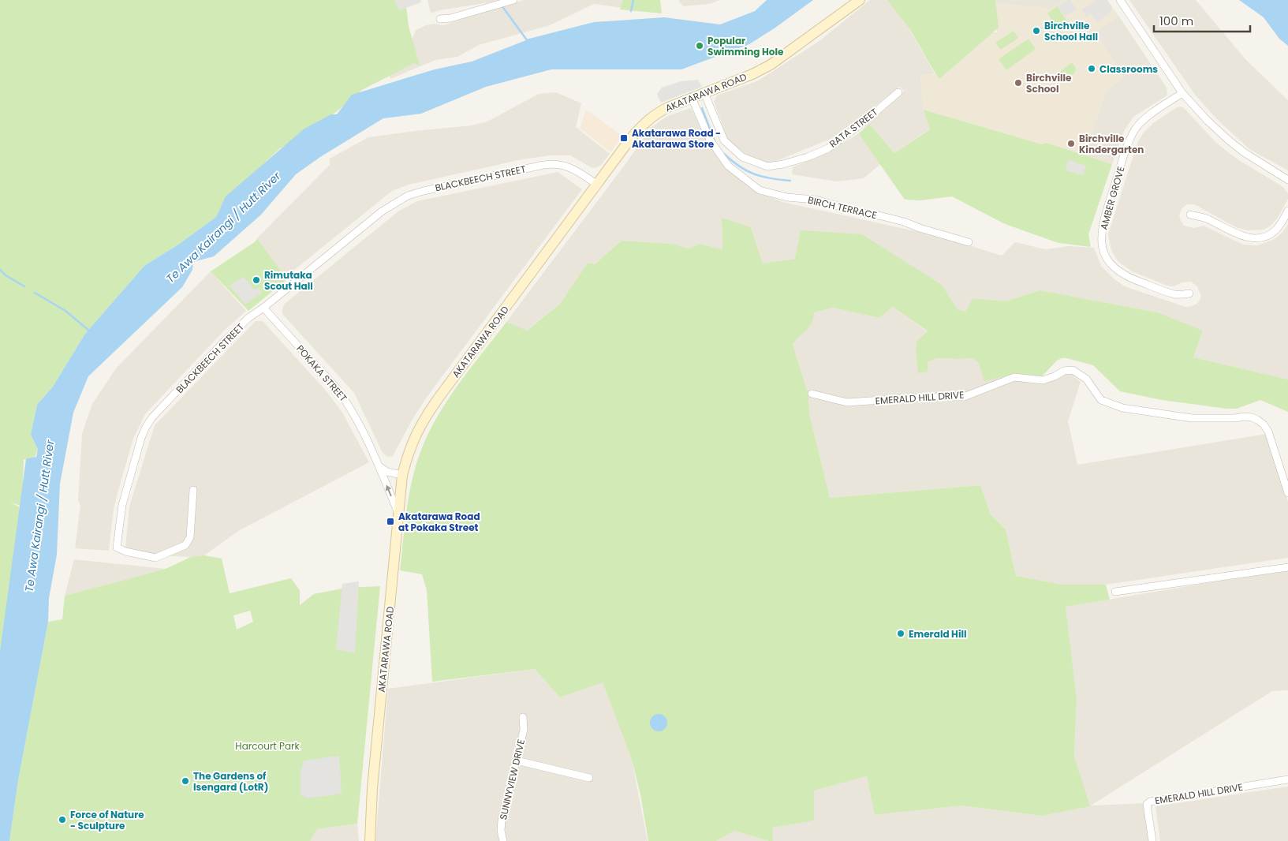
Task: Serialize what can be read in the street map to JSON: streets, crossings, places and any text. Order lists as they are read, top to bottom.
{
  "streets": {
    "street": [
      "AKATARAWA ROAD",
      "RATA STREET",
      "BLACKBEECH STREET",
      "AMBER GROVE",
      "BIRCH TERRACE",
      "POKAKA STREET",
      "EMERALD HILL DRIVE",
      "SUNNYVIEW DRIVE"
    ]
  },
  "crossings": [
    ["AKATARAWA ROAD", "RATA STREET"],
    ["AKATARAWA ROAD", "BLACKBEECH STREET"],
    ["AKATARAWA ROAD", "BIRCH TERRACE"],
    ["AKATARAWA ROAD", "POKAKA STREET"],
    ["BLACKBEECH STREET", "POKAKA STREET"]
  ],
  "water": ["Te Awa Kairangi / Hutt River"],
  "parks": ["Harcourt Park"],
  "places": {
    "other": [
      "Birchville School Hall",
      "Popular Swimming Hole",
      "Classrooms",
      "Birchville School",
      "Birchville Kindergarten",
      "Rimutaka Scout Hall",
      "Emerald Hill",
      "The Gardens of Isengard (LotR)",
      "Force of Nature - Sculpture"
    ],
    "transit": ["Akatarawa Road - Akatarawa Store", "Akatarawa Road at Pokaka Street"]
  },
  "scale_bar": "100 m"
}
